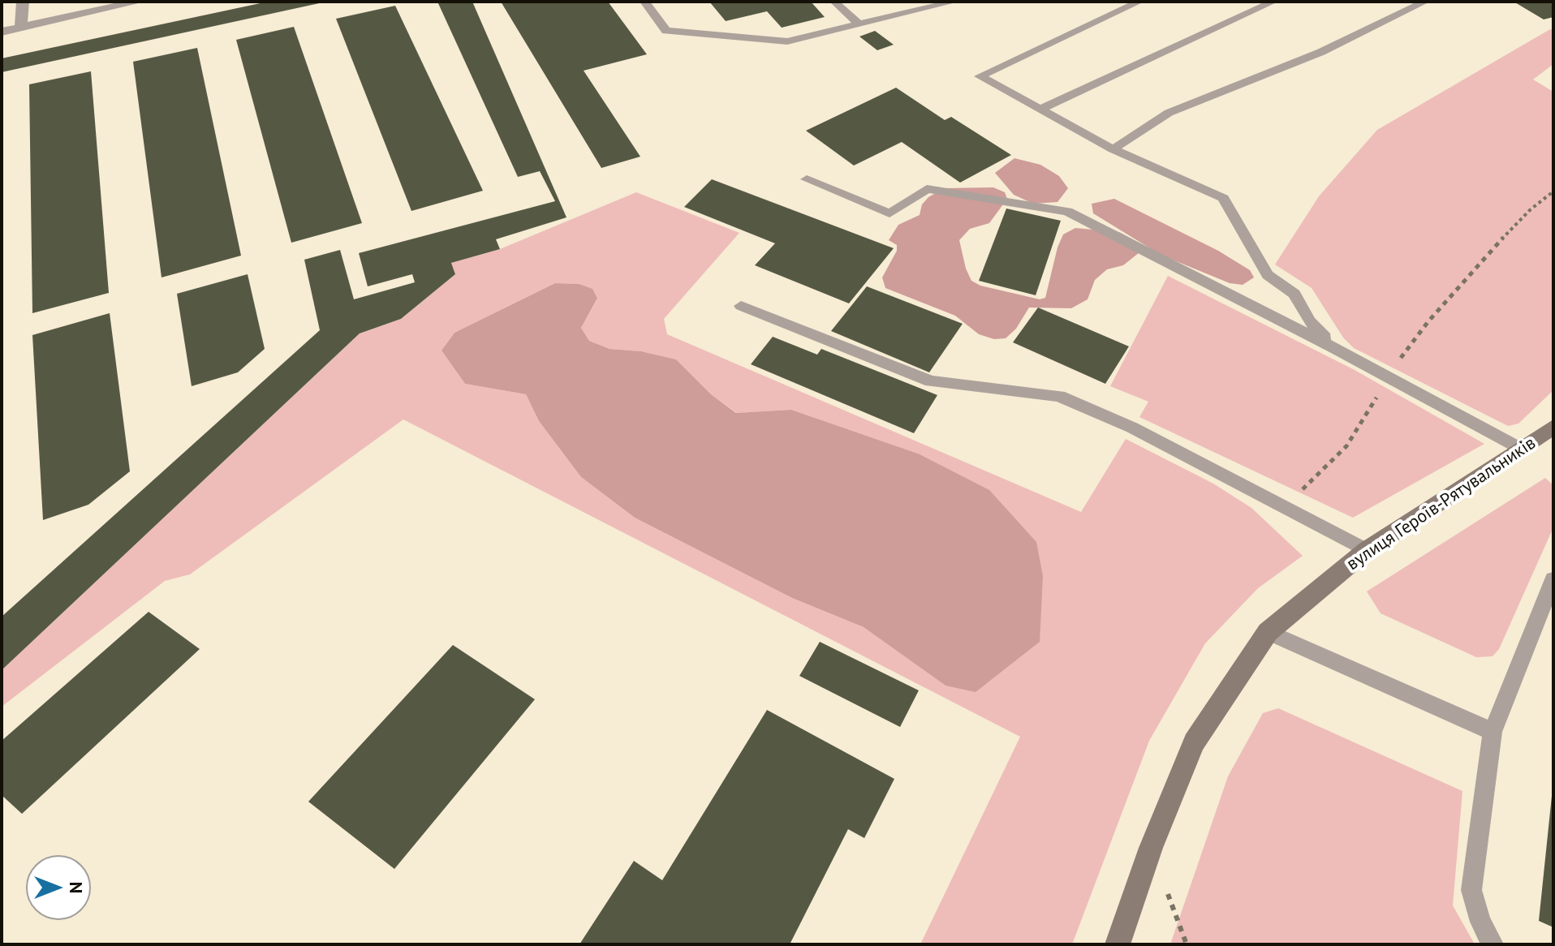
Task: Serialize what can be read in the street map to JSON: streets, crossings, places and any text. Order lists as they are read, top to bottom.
{
  "streets": {
    "street": ["вулиця Героїв-Рятувальників"]
  },
  "north": "right"
}
